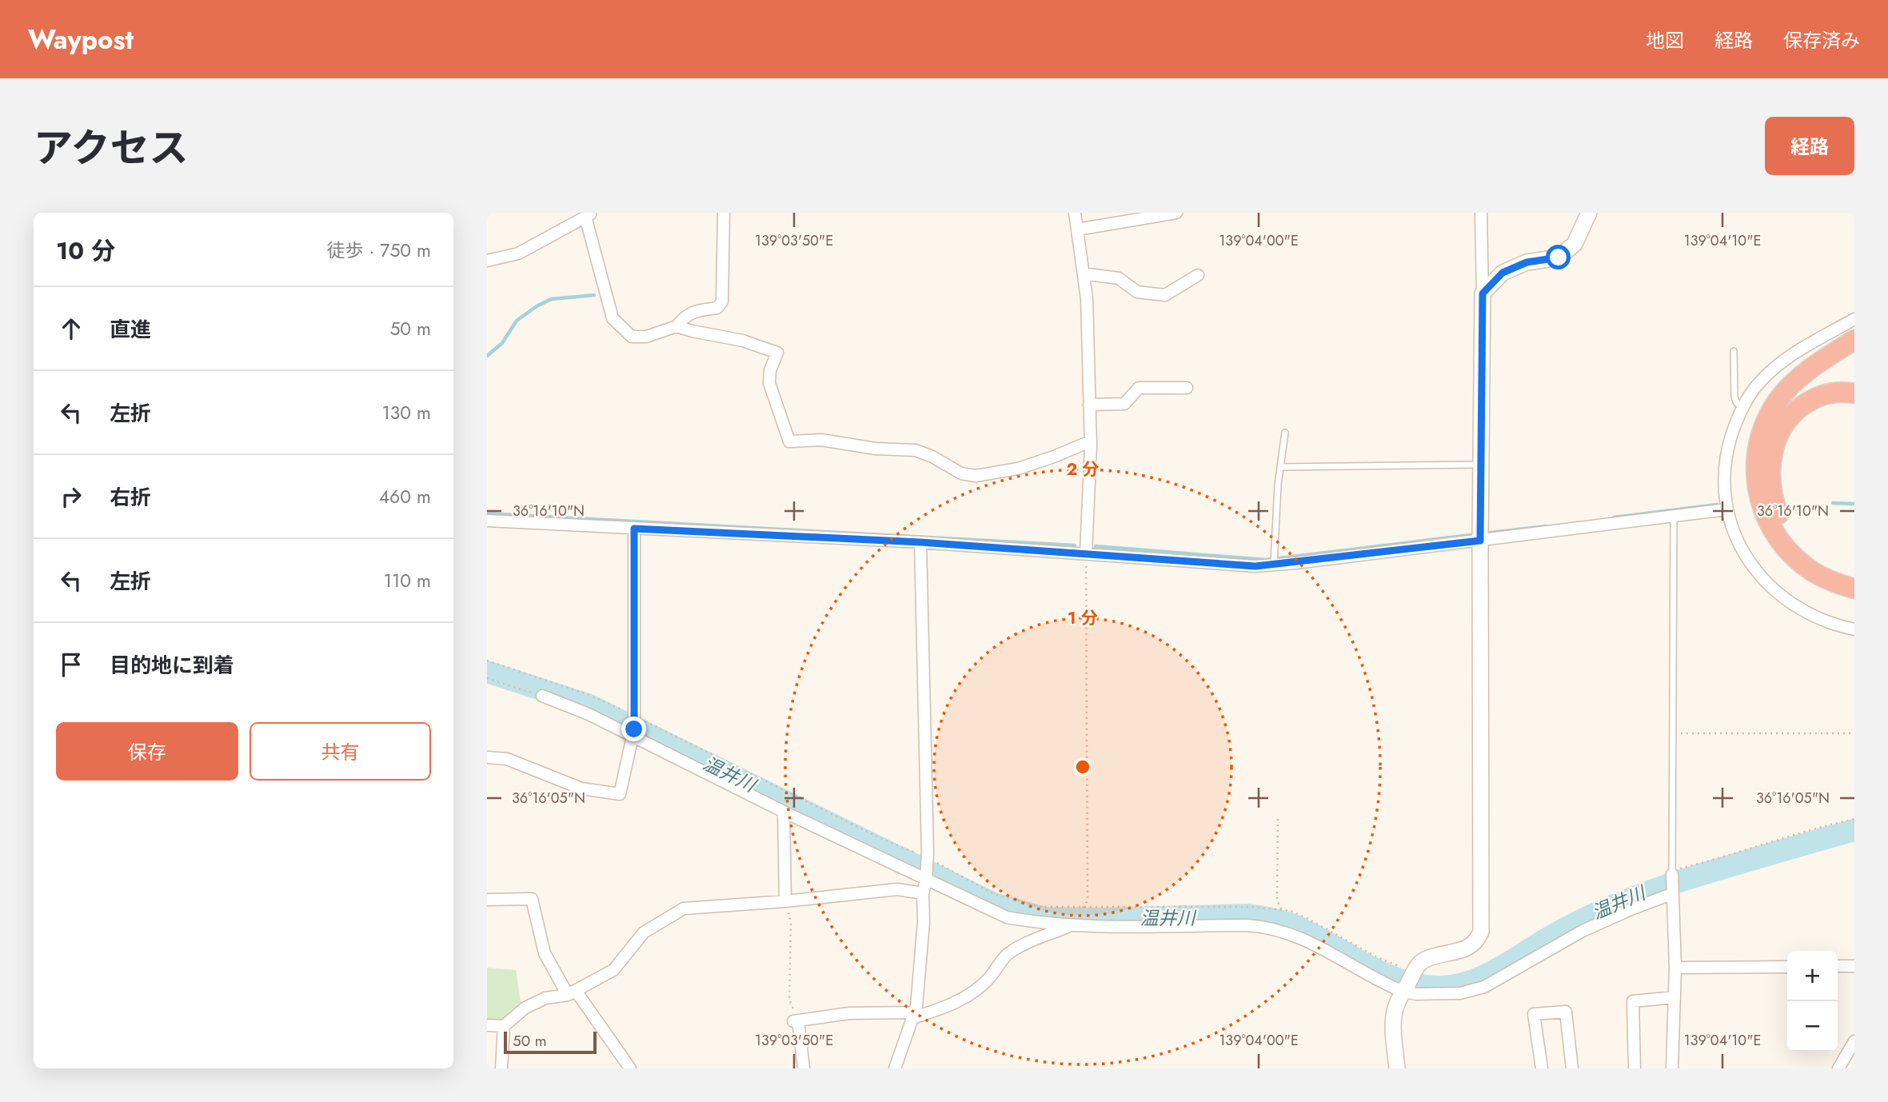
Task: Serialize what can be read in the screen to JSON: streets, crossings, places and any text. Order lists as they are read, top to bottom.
{
  "water": ["温井川"],
  "scale_bar": "50 m",
  "page": {
    "header": "Waypost",
    "nav": ["地図", "経路", "保存済み"],
    "title": "アクセス",
    "buttons": [
      "経路",
      ["保存", "共有"]
    ],
    "heading": ["10 分", "徒歩 · 750 m"],
    "list": [
      ["直進", "50 m"],
      ["左折", "130 m"],
      ["右折", "460 m"],
      ["左折", "110 m"],
      "目的地に到着"
    ],
    "map_buttons": ["+", "−"],
    "scale": "50 m"
  },
  "coordinates": [
    "139°03'50\"E",
    "139°04'00\"E",
    "139°04'10\"E",
    "36°16'10\"N",
    "36°16'05\"N"
  ],
  "rings": ["2 分", "1 分"]
}
